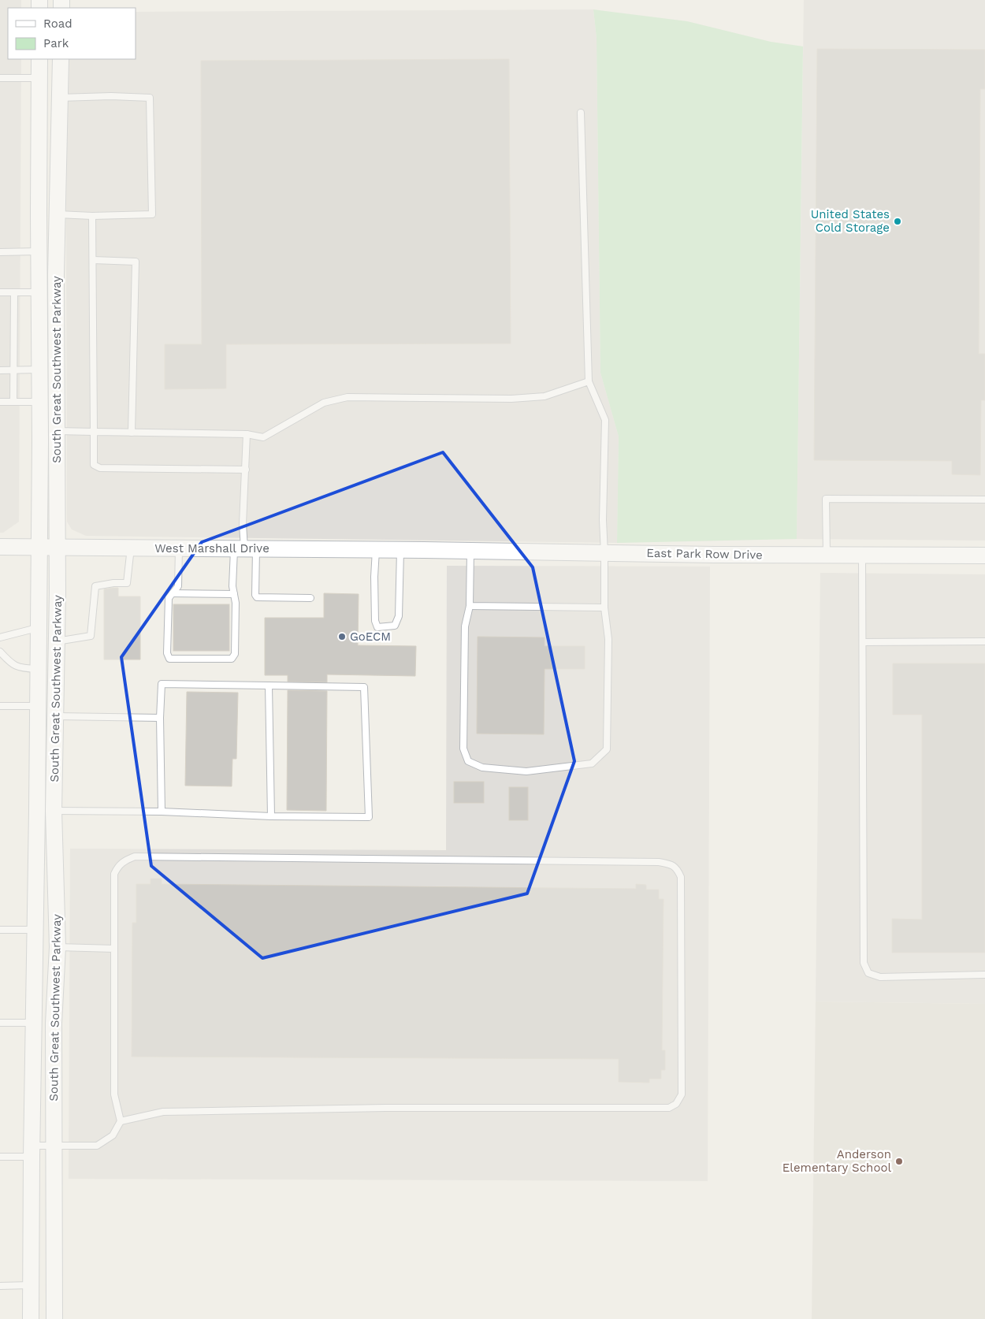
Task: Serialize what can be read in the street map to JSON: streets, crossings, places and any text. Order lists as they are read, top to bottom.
{
  "streets": {
    "main road": ["South Great Southwest Parkway", "West Marshall Drive", "East Park Row Drive"]
  },
  "crossings": [
    ["South Great Southwest Parkway", "West Marshall Drive"],
    ["West Marshall Drive", "East Park Row Drive"]
  ],
  "places": ["United States Cold Storage", "GoECM", "Anderson Elementary School"],
  "legend": ["Road", "Park"]
}
